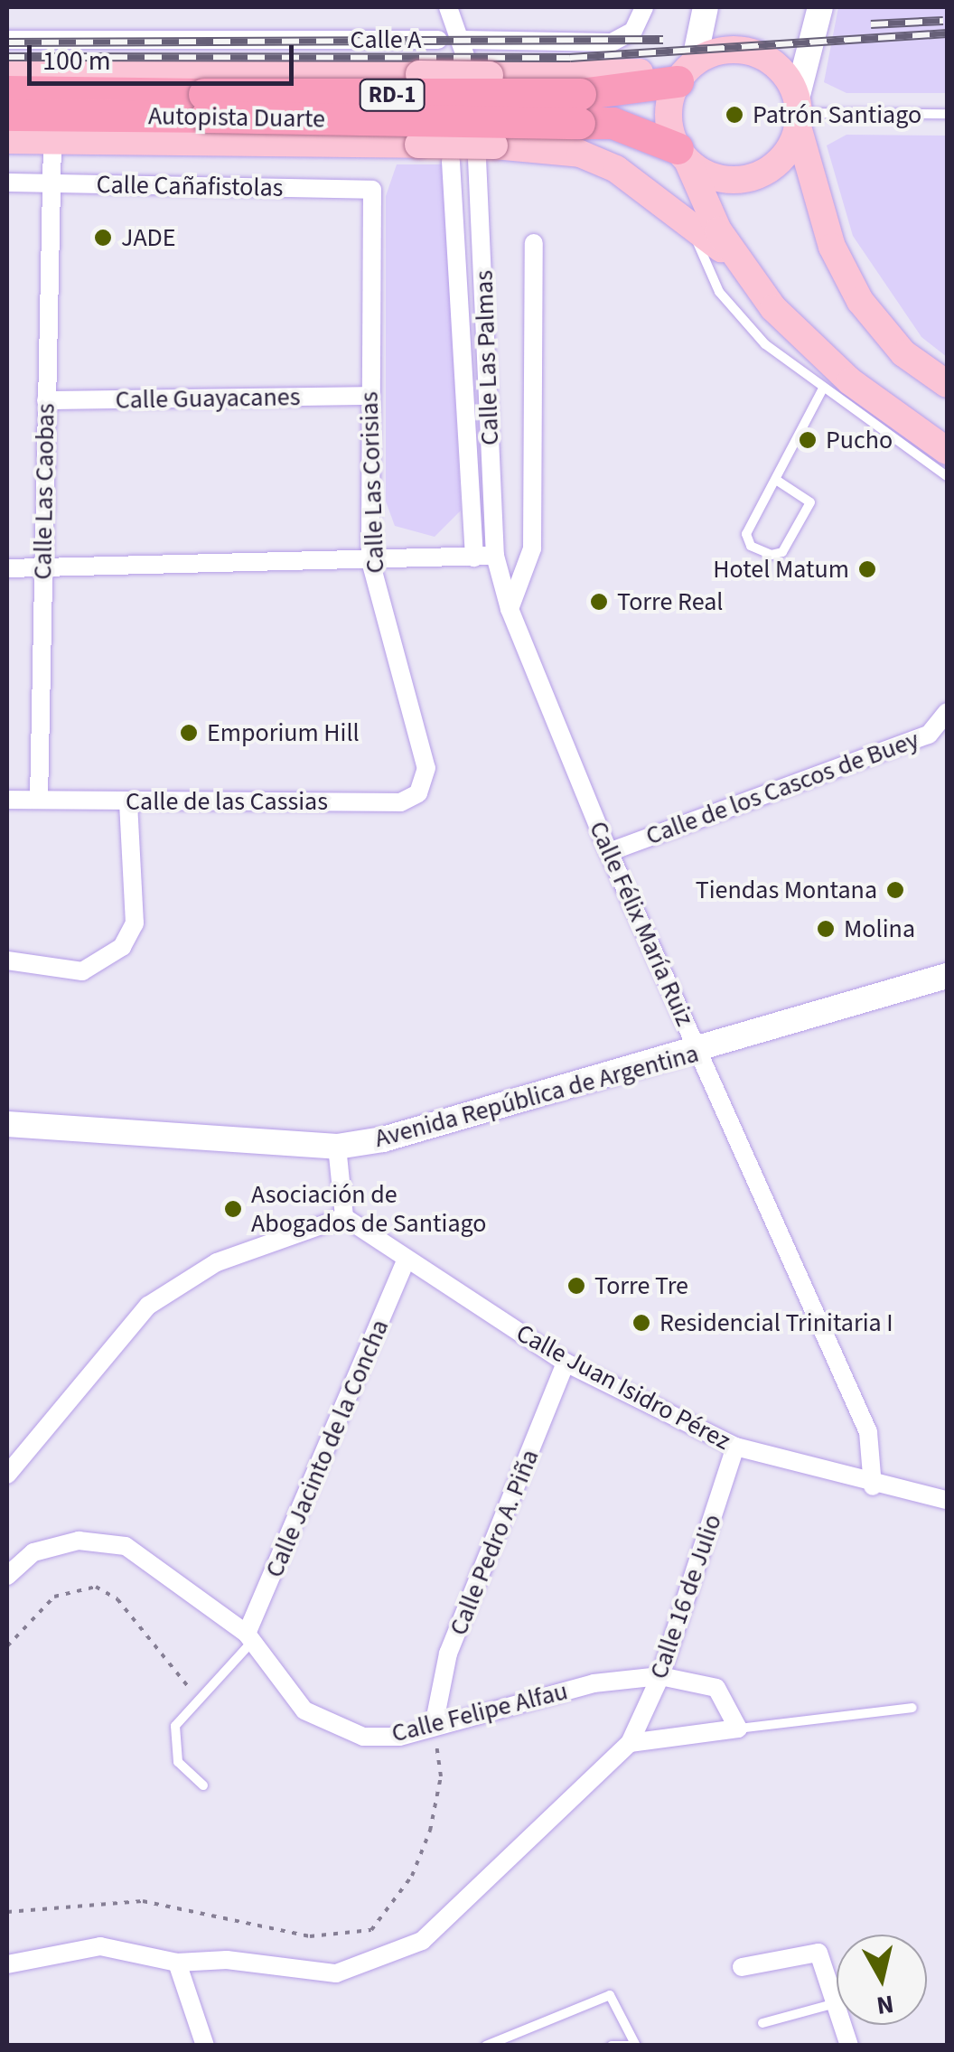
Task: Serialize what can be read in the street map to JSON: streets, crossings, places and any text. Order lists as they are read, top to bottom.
{
  "streets": {
    "highway": ["RD-1", "Autopista Duarte"],
    "main road": ["Avenida República de Argentina"],
    "street": [
      "Calle A",
      "Calle Cañafistolas",
      "Calle Las Palmas",
      "Calle Guayacanes",
      "Calle Las Corisias",
      "Calle Las Caobas",
      "Calle de los Cascos de Buey",
      "Calle de las Cassias",
      "Calle Félix María Ruiz",
      "Calle Juan Isidro Pérez",
      "Calle Jacinto de la Concha",
      "Calle Pedro A. Piña",
      "Calle 16 de Julio",
      "Calle Felipe Alfau"
    ]
  },
  "crossings": [
    ["Calle Cañafistolas", "Calle Las Corisias"],
    ["Calle Cañafistolas", "Calle Las Caobas"],
    ["Calle Las Palmas", "Calle Félix María Ruiz"],
    ["Calle Guayacanes", "Calle Las Corisias"],
    ["Calle Guayacanes", "Calle Las Caobas"],
    ["Calle Las Corisias", "Calle de las Cassias"],
    ["Calle Las Caobas", "Calle de las Cassias"],
    ["Calle de los Cascos de Buey", "Calle Félix María Ruiz"],
    ["Calle Félix María Ruiz", "Avenida República de Argentina"],
    ["Calle Félix María Ruiz", "Calle Juan Isidro Pérez"],
    ["Calle Juan Isidro Pérez", "Calle Jacinto de la Concha"],
    ["Calle Juan Isidro Pérez", "Calle Pedro A. Piña"],
    ["Calle Juan Isidro Pérez", "Calle 16 de Julio"],
    ["Calle Jacinto de la Concha", "Calle Felipe Alfau"],
    ["Calle Pedro A. Piña", "Calle Felipe Alfau"],
    ["Calle 16 de Julio", "Calle Felipe Alfau"]
  ],
  "places": [
    "Patrón Santiago",
    "JADE",
    "Pucho",
    "Hotel Matum",
    "Torre Real",
    "Emporium Hill",
    "Tiendas Montana",
    "Molina",
    "Asociación de Abogados de Santiago",
    "Torre Tre",
    "Residencial Trinitaria I"
  ],
  "scale_bar": "100 m",
  "north": "bottom"
}
